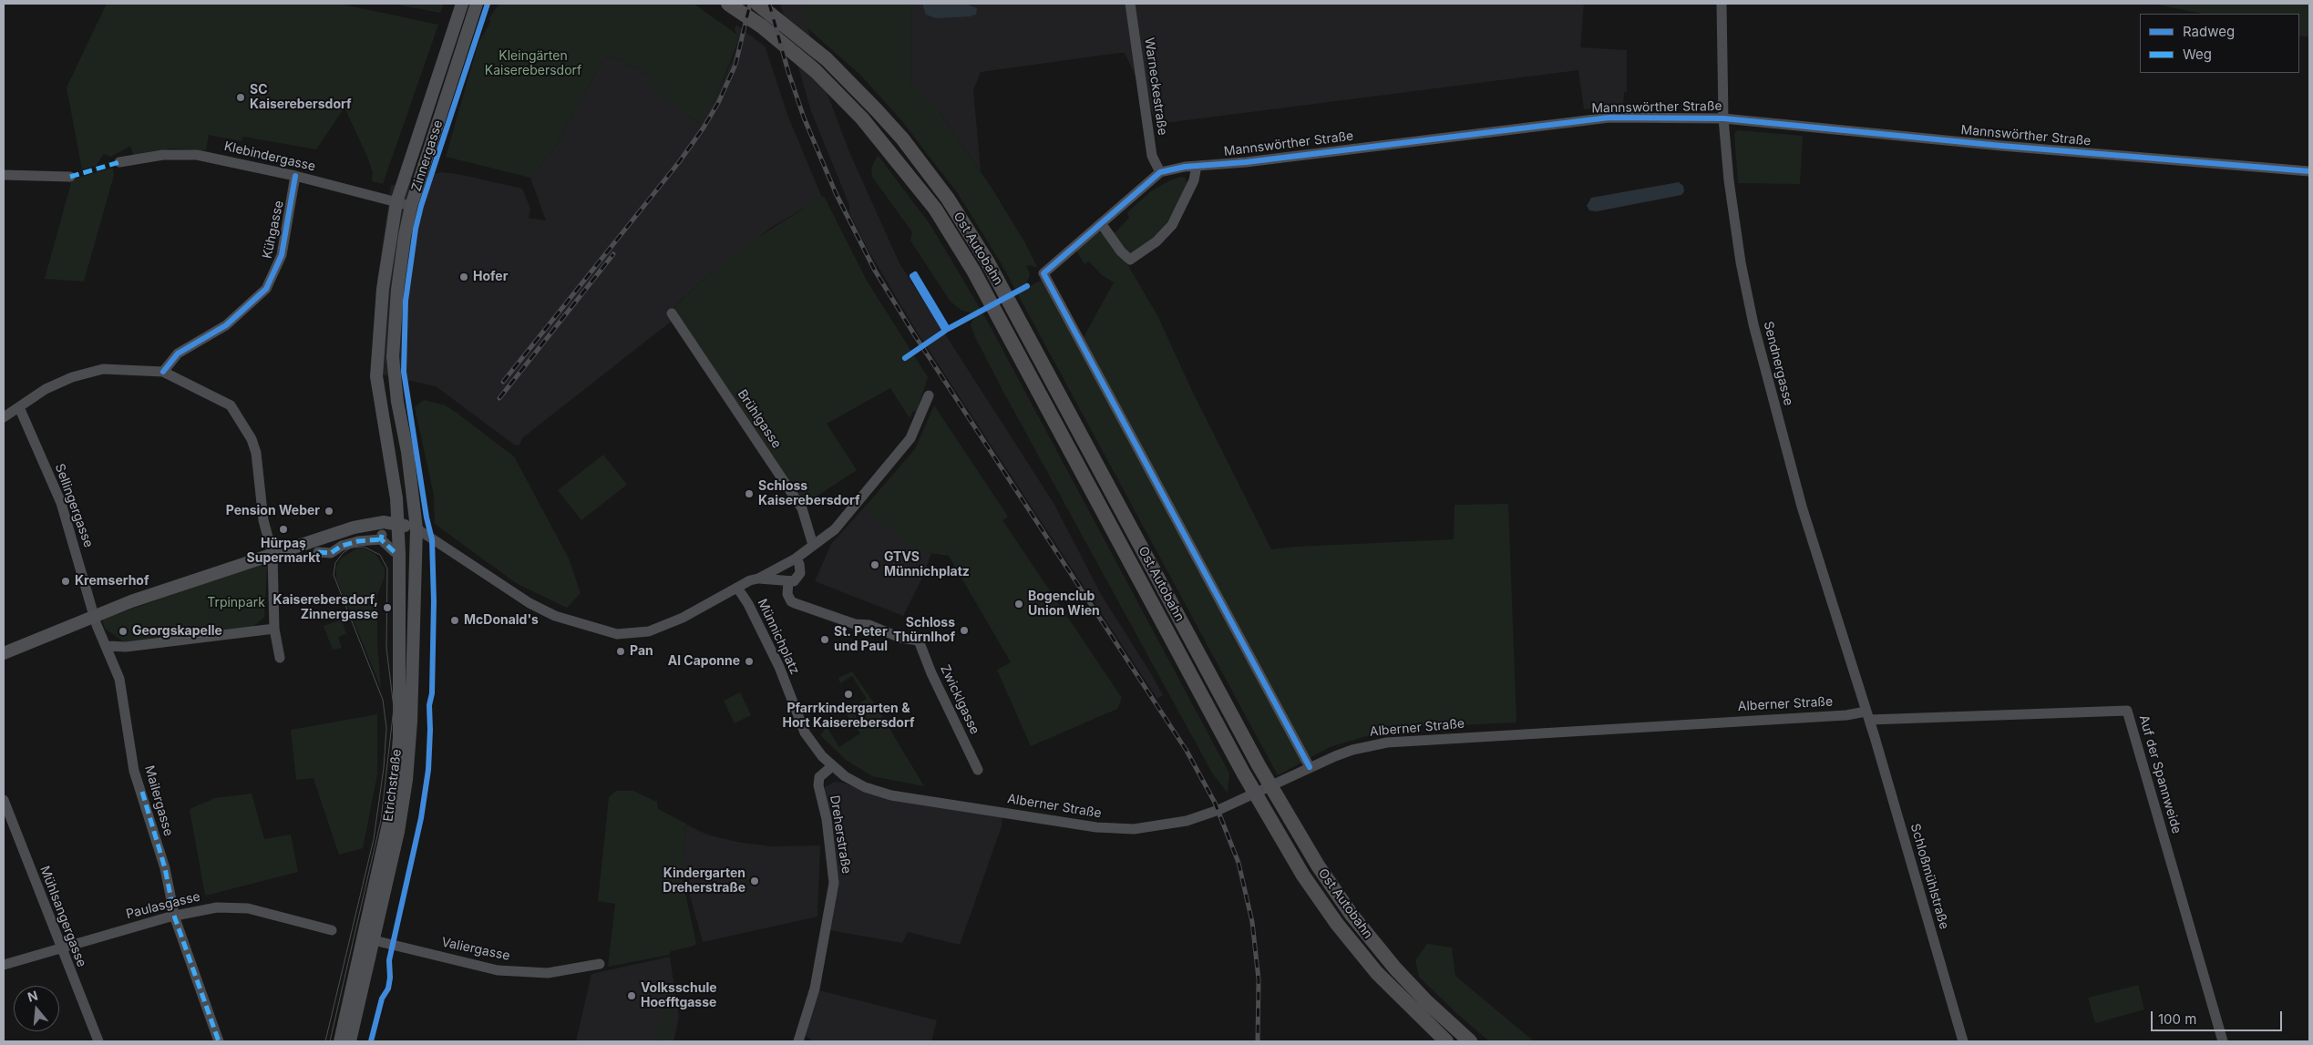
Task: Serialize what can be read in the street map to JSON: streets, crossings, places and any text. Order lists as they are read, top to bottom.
{
  "streets": {
    "highway": ["Ost Autobahn"],
    "main road": ["Zinnergasse", "Etrichstraße"],
    "street": [
      "Warneckestraße",
      "Mannswörther Straße",
      "Klebindergasse",
      "Kühgasse",
      "Sendnergasse",
      "Brühlgasse",
      "Sellingergasse",
      "Münnichplatz",
      "Zwicklgasse",
      "Alberner Straße",
      "Auf der Spannweide",
      "Mailergasse",
      "Dreherstraße",
      "Schloßmühlstraße",
      "Paulasgasse",
      "Mühlsangergasse",
      "Valiergasse"
    ]
  },
  "crossings": [
    ["Warneckestraße", "Mannswörther Straße"],
    ["Mannswörther Straße", "Sendnergasse"],
    ["Zinnergasse", "Klebindergasse"],
    ["Zinnergasse", "Etrichstraße"],
    ["Klebindergasse", "Kühgasse"],
    ["Sendnergasse", "Alberner Straße"],
    ["Sendnergasse", "Auf der Spannweide"],
    ["Sendnergasse", "Schloßmühlstraße"],
    ["Sellingergasse", "Mailergasse"],
    ["Münnichplatz", "Zwicklgasse"],
    ["Münnichplatz", "Alberner Straße"],
    ["Münnichplatz", "Dreherstraße"],
    ["Alberner Straße", "Auf der Spannweide"],
    ["Alberner Straße", "Dreherstraße"],
    ["Alberner Straße", "Schloßmühlstraße"],
    ["Auf der Spannweide", "Schloßmühlstraße"],
    ["Etrichstraße", "Valiergasse"],
    ["Mailergasse", "Paulasgasse"],
    ["Paulasgasse", "Mühlsangergasse"]
  ],
  "parks": ["Kleingärten Kaiserebersdorf", "Trpinpark"],
  "places": [
    "SC Kaiserebersdorf",
    "Hofer",
    "Schloss Kaiserebersdorf",
    "Pension Weber",
    "Hürpaş Supermarkt",
    "GTVS Münnichplatz",
    "Kremserhof",
    "Bogenclub Union Wien",
    "Kaiserebersdorf, Zinnergasse",
    "McDonald's",
    "Schloss Thürnlhof",
    "Georgskapelle",
    "St. Peter und Paul",
    "Pan",
    "Al Caponne",
    "Pfarrkindergarten & Hort Kaiserebersdorf",
    "Kindergarten Dreherstraße",
    "Volksschule Hoefftgasse"
  ],
  "legend": ["Radweg", "Weg"],
  "scale_bar": "100 m",
  "north": "top"
}
